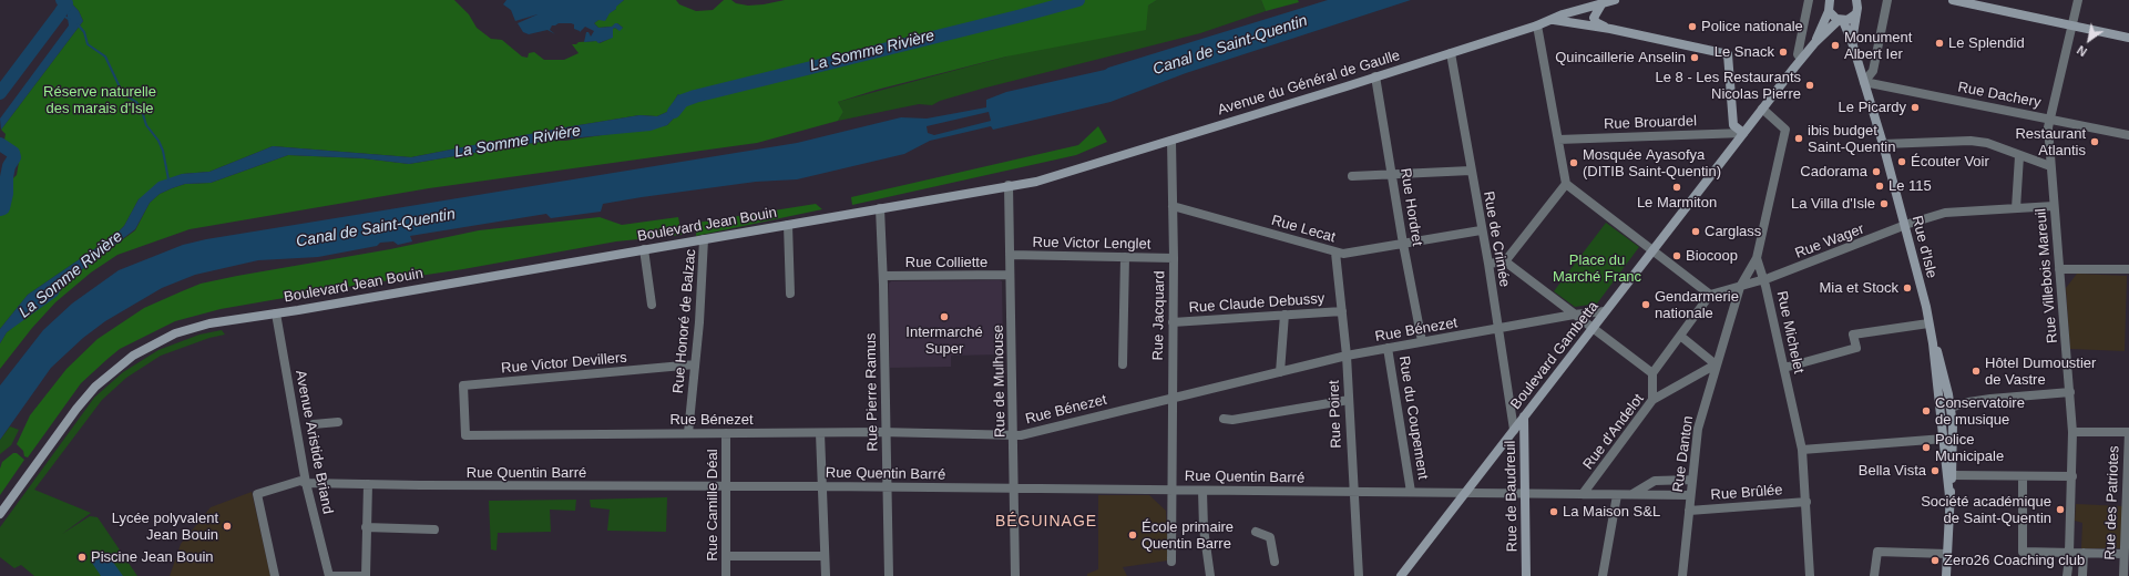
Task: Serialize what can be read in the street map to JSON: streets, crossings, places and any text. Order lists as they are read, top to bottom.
{
  "streets": {
    "street": [
      "Avenue du Général de Gaulle",
      "Rue Dachery",
      "Rue Brouardel",
      "Rue Hordret",
      "Boulevard Jean Bouin",
      "Rue Lecat",
      "Rue de Crimée",
      "Rue Wager",
      "Rue Victor Lenglet",
      "Rue d'Isle",
      "Rue Colliette",
      "Rue Villebois Mareuil",
      "Rue Claude Debussy",
      "Rue Jacquard",
      "Rue Honoré de Balzac",
      "Rue Bénezet",
      "Rue Michelet",
      "Boulevard Gambetta",
      "Rue Victor Devillers",
      "Rue de Mulhouse",
      "Rue Pierre Ramus",
      "Rue Poiret",
      "Rue du Coupement",
      "Rue d'Andelot",
      "Avenue Aristide Briand",
      "Rue Danton",
      "Rue Quentin Barré",
      "Rue Brûlée",
      "Rue de Baudreuil",
      "Rue des Patriotes",
      "Rue Camille Déal"
    ]
  },
  "crossings": [
    ["Avenue du Général de Gaulle", "Rue Hordret"],
    ["Avenue du Général de Gaulle", "Boulevard Jean Bouin"],
    ["Avenue du Général de Gaulle", "Rue de Crimée"],
    ["Avenue du Général de Gaulle", "Rue Jacquard"],
    ["Avenue du Général de Gaulle", "Rue de Mulhouse"],
    ["Rue Dachery", "Rue d'Isle"],
    ["Rue Dachery", "Rue Villebois Mareuil"],
    ["Rue Brouardel", "Boulevard Gambetta"],
    ["Rue Hordret", "Rue Lecat"],
    ["Rue Hordret", "Rue Bénezet"],
    ["Boulevard Jean Bouin", "Rue Honoré de Balzac"],
    ["Boulevard Jean Bouin", "Rue de Mulhouse"],
    ["Boulevard Jean Bouin", "Rue Pierre Ramus"],
    ["Boulevard Jean Bouin", "Avenue Aristide Briand"],
    ["Rue Lecat", "Rue de Crimée"],
    ["Rue Lecat", "Rue Jacquard"],
    ["Rue Lecat", "Rue Poiret"],
    ["Rue de Crimée", "Rue Bénezet"],
    ["Rue de Crimée", "Boulevard Gambetta"],
    ["Rue Wager", "Rue d'Isle"],
    ["Rue Wager", "Rue Villebois Mareuil"],
    ["Rue Wager", "Rue Michelet"],
    ["Rue Wager", "Rue Danton"],
    ["Rue Victor Lenglet", "Rue Jacquard"],
    ["Rue Victor Lenglet", "Rue de Mulhouse"],
    ["Rue Colliette", "Rue de Mulhouse"],
    ["Rue Colliette", "Rue Pierre Ramus"],
    ["Rue Claude Debussy", "Rue Jacquard"],
    ["Rue Claude Debussy", "Rue Poiret"],
    ["Rue Jacquard", "Rue Bénezet"],
    ["Rue Jacquard", "Rue Quentin Barré"],
    ["Rue Honoré de Balzac", "Rue Bénezet"],
    ["Rue Honoré de Balzac", "Rue Victor Devillers"],
    ["Rue Bénezet", "Boulevard Gambetta"],
    ["Rue Bénezet", "Rue Victor Devillers"],
    ["Rue Bénezet", "Rue de Mulhouse"],
    ["Rue Bénezet", "Rue Pierre Ramus"],
    ["Rue Bénezet", "Rue Poiret"],
    ["Rue Bénezet", "Rue du Coupement"],
    ["Rue Bénezet", "Rue Camille Déal"],
    ["Rue Michelet", "Rue Danton"],
    ["Rue Michelet", "Rue Brûlée"],
    ["Boulevard Gambetta", "Rue Quentin Barré"],
    ["Boulevard Gambetta", "Rue de Baudreuil"],
    ["Rue de Mulhouse", "Rue Quentin Barré"],
    ["Rue Pierre Ramus", "Rue Quentin Barré"],
    ["Rue Poiret", "Rue Quentin Barré"],
    ["Rue du Coupement", "Rue Quentin Barré"],
    ["Rue d'Andelot", "Rue Danton"],
    ["Rue d'Andelot", "Rue Quentin Barré"],
    ["Avenue Aristide Briand", "Rue Quentin Barré"],
    ["Rue Danton", "Rue Quentin Barré"],
    ["Rue Danton", "Rue Brûlée"],
    ["Rue Quentin Barré", "Rue de Baudreuil"],
    ["Rue Quentin Barré", "Rue Camille Déal"]
  ],
  "districts": ["BÉGUINAGE"],
  "water": ["Canal de Saint-Quentin", "La Somme Rivière"],
  "parks": ["Réserve naturelle des marais d'Isle", "Place du Marché Franc"],
  "places": [
    "Police nationale",
    "Le Splendid",
    "Monument Albert Ier",
    "Le Snack",
    "Quincaillerie Anselin",
    "Le 8 - Les Restaurants Nicolas Pierre",
    "Le Picardy",
    "ibis budget Saint-Quentin",
    "Restaurant Atlantis",
    "Écouter Voir",
    "Mosquée Ayasofya (DITIB Saint-Quentin)",
    "Cadorama",
    "Le 115",
    "Le Marmiton",
    "La Villa d'Isle",
    "Carglass",
    "Biocoop",
    "Mia et Stock",
    "Gendarmerie nationale",
    "Intermarché Super",
    "Hôtel Dumoustier de Vastre",
    "Conservatoire de musique",
    "Police Municipale",
    "Bella Vista",
    "Société académique de Saint-Quentin",
    "La Maison S&L",
    "Lycée polyvalent Jean Bouin",
    "École primaire Quentin Barre",
    "Piscine Jean Bouin",
    "Zero26 Coaching club"
  ],
  "north": "bottom left"
}
